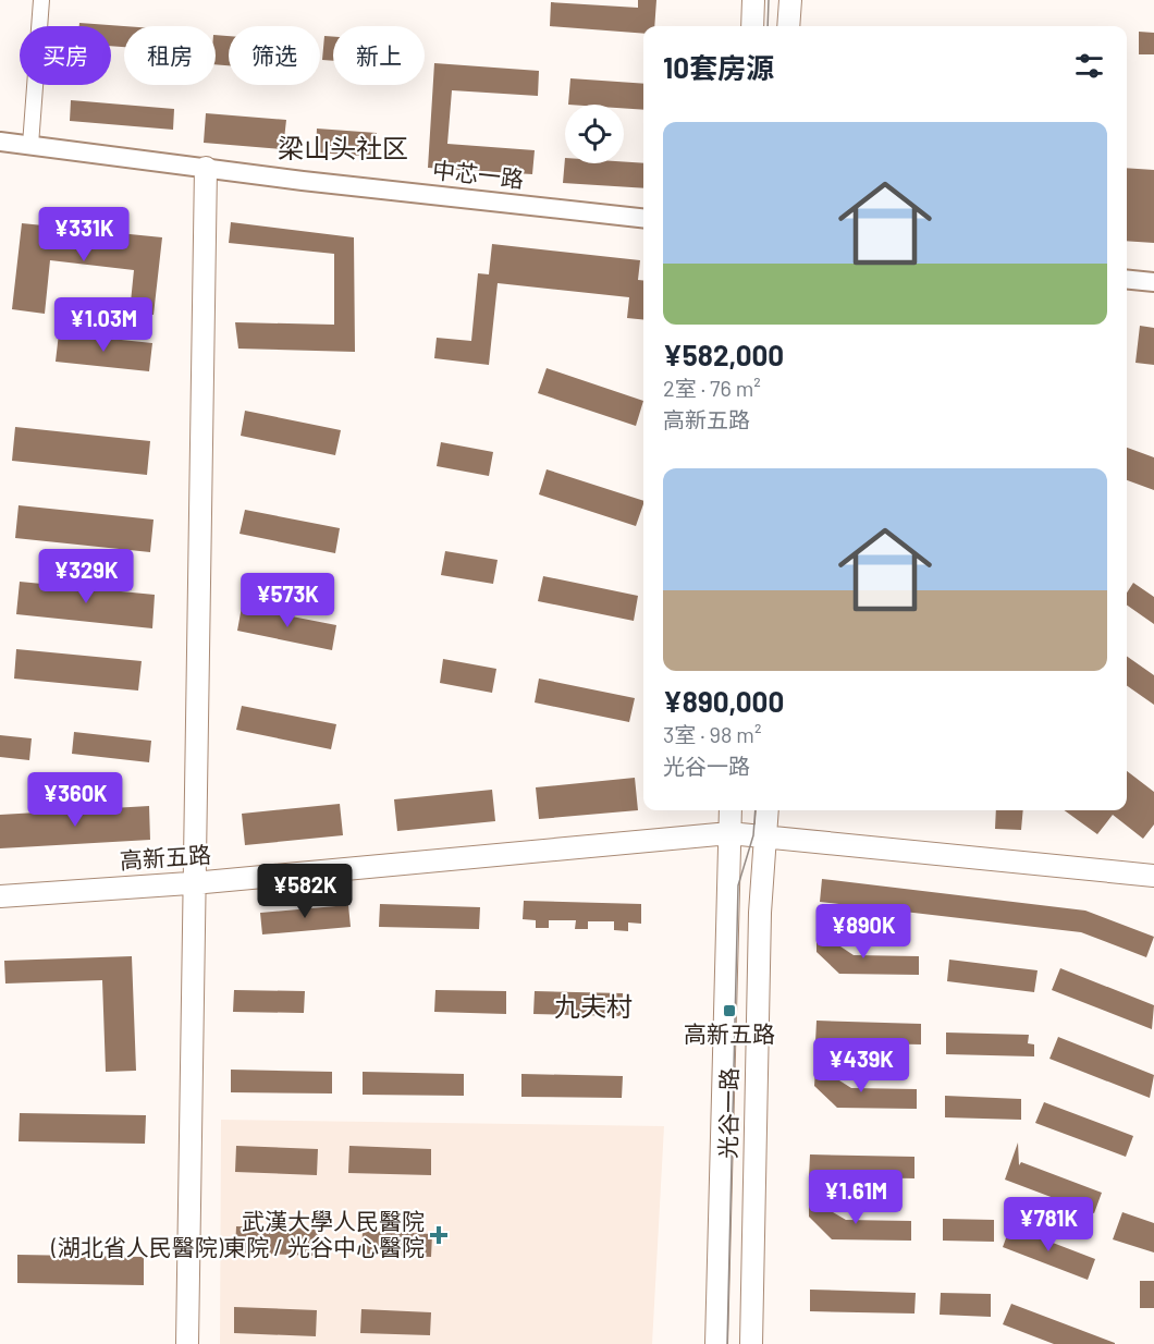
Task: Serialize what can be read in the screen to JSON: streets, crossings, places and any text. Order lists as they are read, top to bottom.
{
  "streets": {
    "main road": ["高新五路", "光谷一路"],
    "street": ["中芯一路"]
  },
  "crossings": [
    ["高新五路", "光谷一路"]
  ],
  "districts": ["梁山头社区", "九夫村"],
  "places": {
    "transit": ["高新五路"],
    "health": ["武漢大學人民醫院 (湖北省人民醫院)東院 / 光谷中心醫院"]
  },
  "page": {
    "chip": [
      "买房",
      "租房",
      "筛选",
      "新上"
    ],
    "heading": "10套房源",
    "list": [
      {
        "name": "¥582,000",
        "note": "2室 · 76 m² · 高新五路"
      },
      {
        "name": "¥890,000",
        "note": "3室 · 98 m² · 光谷一路"
      }
    ],
    "price": [
      "¥331K",
      "¥1.03M",
      "¥329K",
      "¥573K",
      "¥360K",
      "¥582K",
      "¥890K",
      "¥439K",
      "¥1.61M",
      "¥781K"
    ]
  }
}
